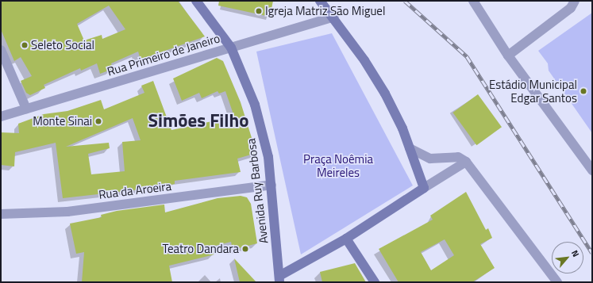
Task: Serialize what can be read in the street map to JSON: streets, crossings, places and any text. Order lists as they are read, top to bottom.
{
  "streets": {
    "main road": ["Avenida Ruy Barbosa"],
    "street": ["Rua Primeiro de Janeiro", "Rua da Aroeira"]
  },
  "crossings": [
    ["Rua Primeiro de Janeiro", "Avenida Ruy Barbosa"],
    ["Rua da Aroeira", "Avenida Ruy Barbosa"]
  ],
  "districts": ["Simões Filho"],
  "parks": ["Praça Noêmia Meireles"],
  "places": [
    "Igreja Matriz São Miguel",
    "Seleto Social",
    "Estádio Municipal Edgar Santos",
    "Monte Sinai",
    "Teatro Dandara"
  ],
  "north": "top right"
}
